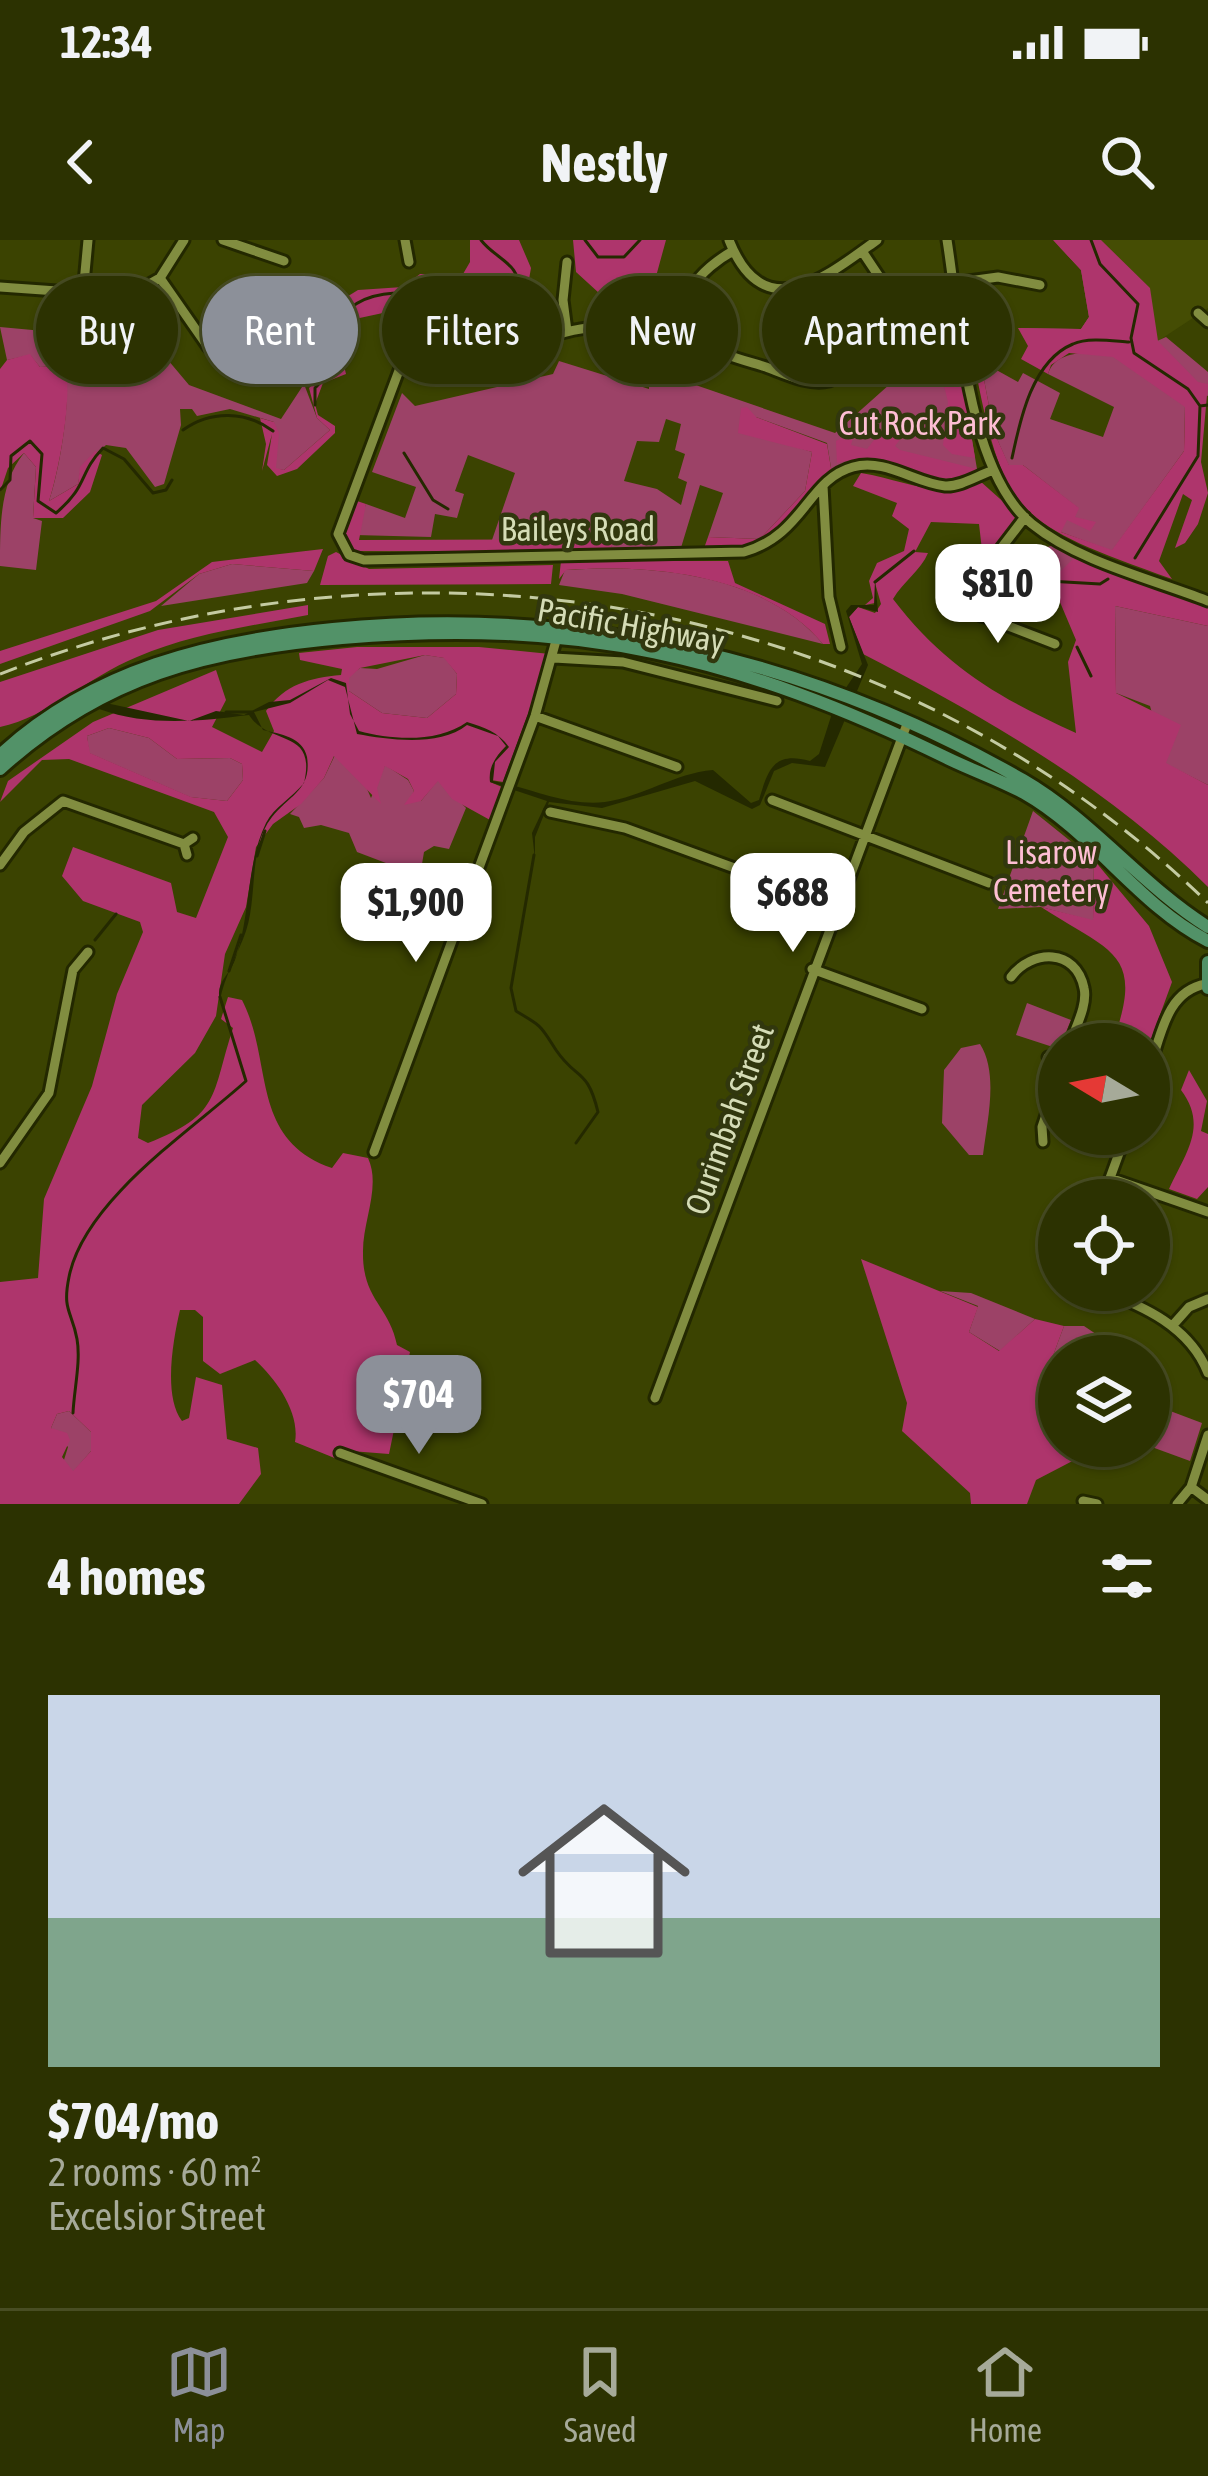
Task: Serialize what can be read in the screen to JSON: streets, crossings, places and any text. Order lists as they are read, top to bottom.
{
  "streets": {
    "main road": ["Pacific Highway"],
    "street": ["Baileys Road", "Ourimbah Street"]
  },
  "crossings": [
    ["Pacific Highway", "Ourimbah Street"]
  ],
  "parks": ["Cut Rock Park", "Lisarow Cemetery"],
  "north": "left",
  "page": {
    "status": "12:34",
    "header": "Nestly",
    "chip": [
      "Buy",
      "Rent",
      "Filters",
      "New",
      "Apartment"
    ],
    "price": [
      "$810",
      "$688",
      "$1,900",
      "$704"
    ],
    "heading": "4 homes",
    "list": [
      {
        "name": "$704/mo",
        "note": "2 rooms · 60 m² · Excelsior Street"
      }
    ],
    "tabs": ["Map", "Saved", "Home"]
  }
}
